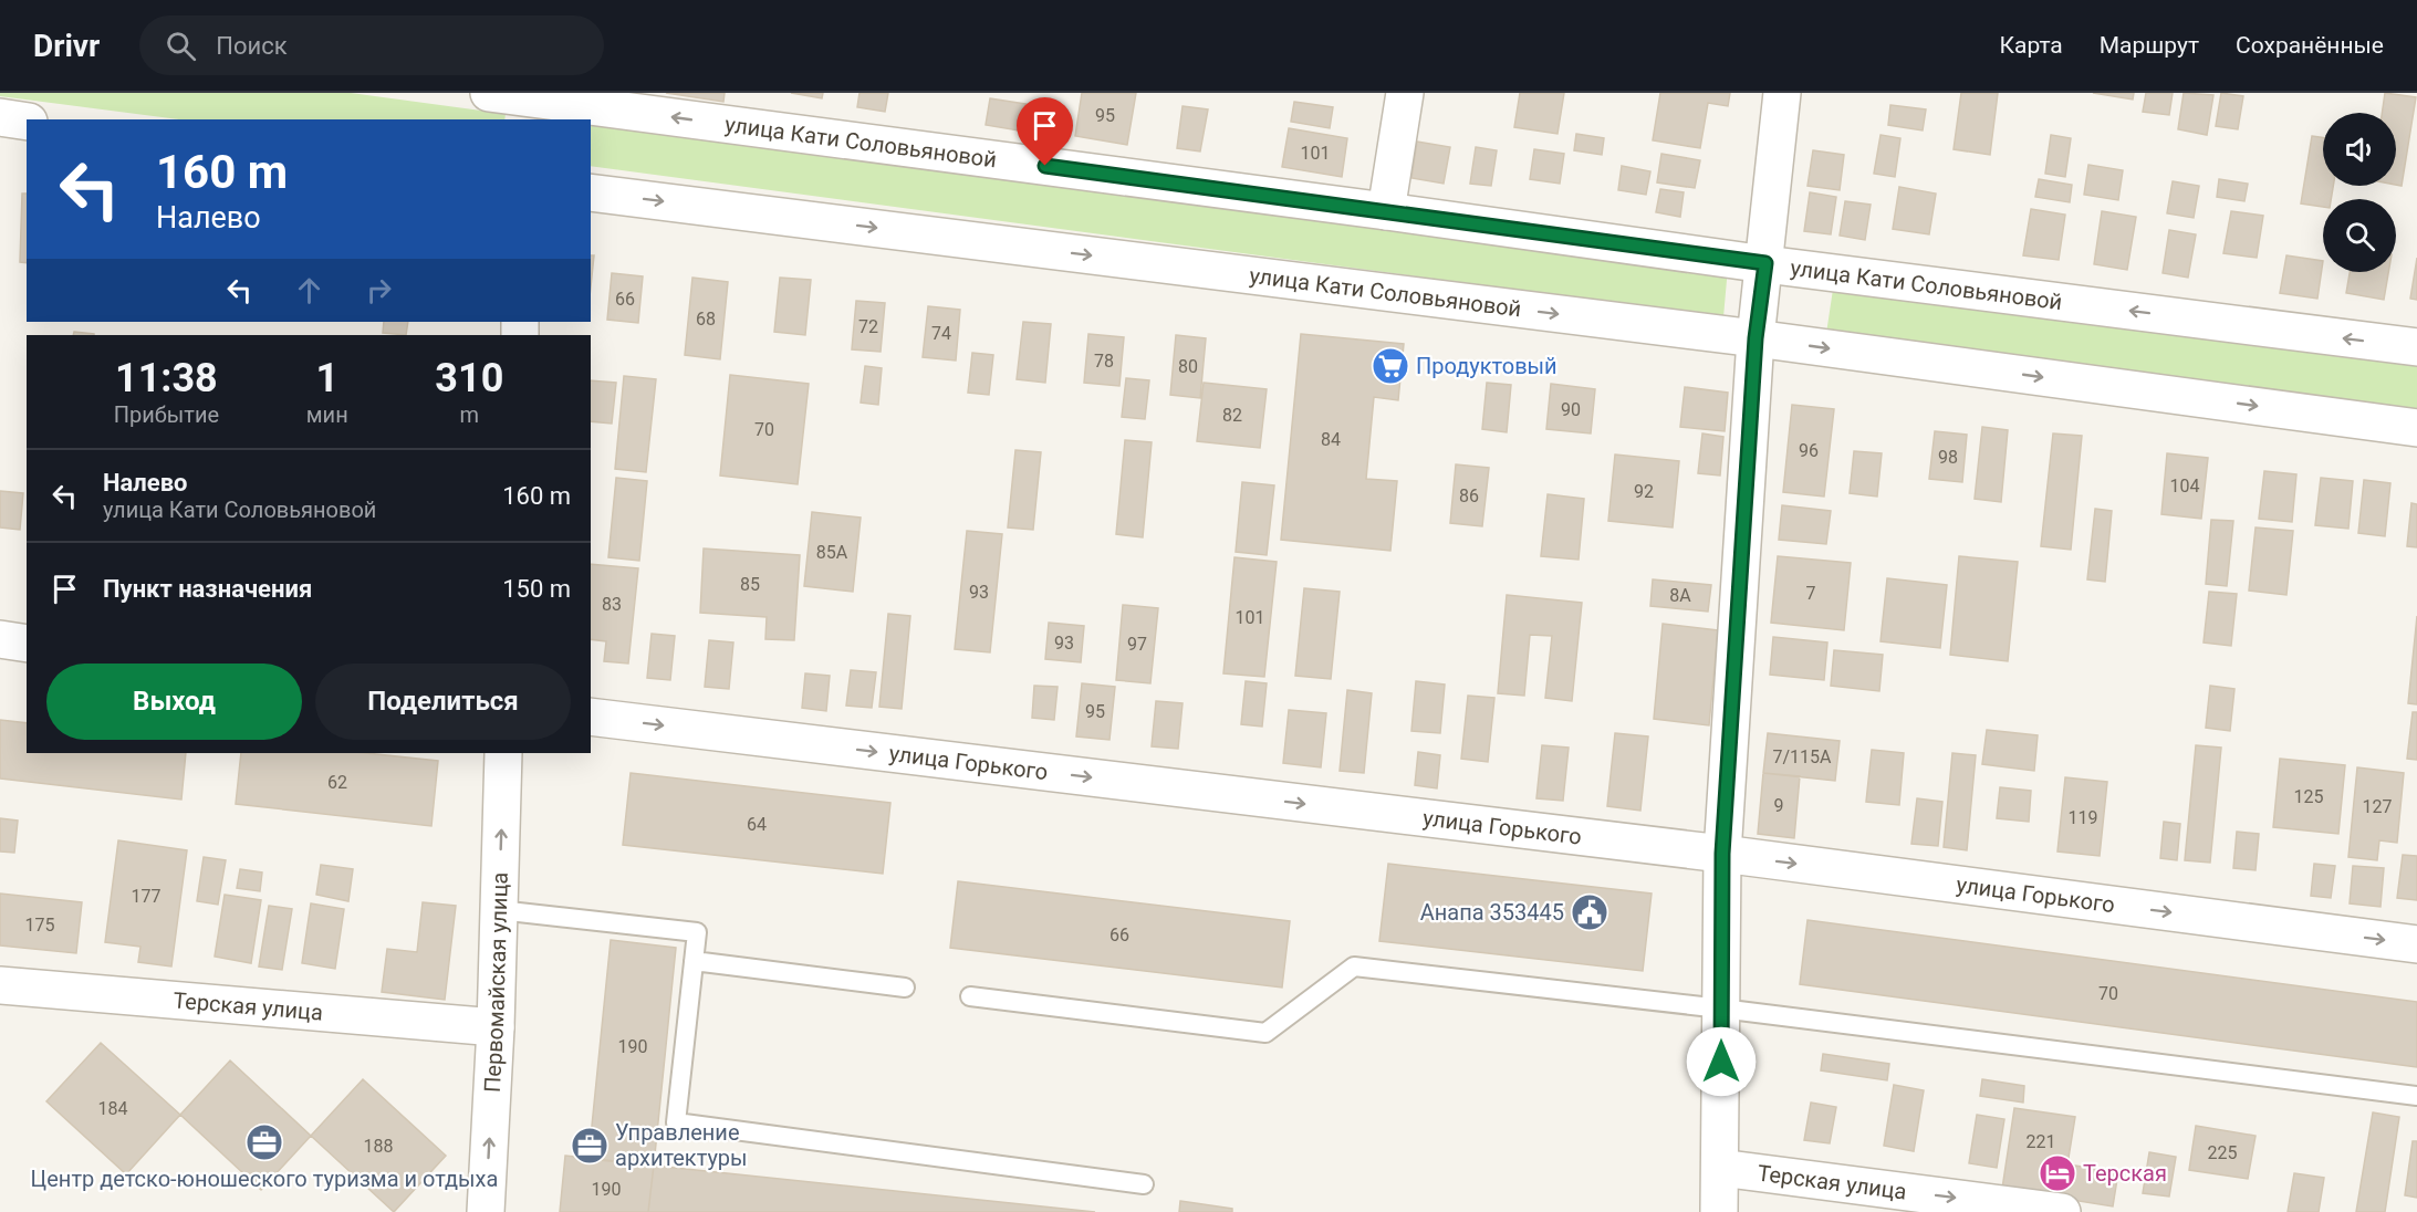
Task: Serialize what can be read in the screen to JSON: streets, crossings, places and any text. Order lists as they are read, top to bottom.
{
  "streets": {
    "street": [
      "улица Кати Соловьяновой",
      "улица Горького",
      "Первомайская улица",
      "Терская улица"
    ]
  },
  "crossings": [
    ["Первомайская улица", "Терская улица"]
  ],
  "one_way": ["улица Горького", "Первомайская улица", "Терская улица"],
  "places": {
    "supermarket": ["Продуктовый"],
    "public building": ["Анапа 353445"],
    "office": ["Центр детско-юношеского туризма и отдыха", "Управление архитектуры"],
    "hotel": ["Терская"]
  },
  "house_numbers": [
    "95",
    "101",
    "66",
    "68",
    "72",
    "74",
    "78",
    "80",
    "90",
    "82",
    "70",
    "84",
    "96",
    "98",
    "104",
    "92",
    "86",
    "85А",
    "85",
    "93",
    "7",
    "8А",
    "83",
    "101",
    "93",
    "97",
    "95",
    "7/115А",
    "62",
    "125",
    "9",
    "127",
    "119",
    "64",
    "177",
    "175",
    "66",
    "70",
    "190",
    "184",
    "221",
    "188",
    "225",
    "190"
  ],
  "page": {
    "header": "Drivr",
    "search": "Поиск",
    "nav": ["Карта", "Маршрут", "Сохранённые"],
    "turn": ["160 m", "Налево"],
    "eta": [
      "11:38",
      "Прибытие",
      "1",
      "мин",
      "310",
      "m"
    ],
    "list": [
      {
        "name": "Налево",
        "note": "улица Кати Соловьяновой",
        "value": "160 m"
      },
      {
        "name": "Пункт назначения",
        "value": "150 m"
      }
    ],
    "buttons": ["Выход", "Поделиться"]
  }
}
